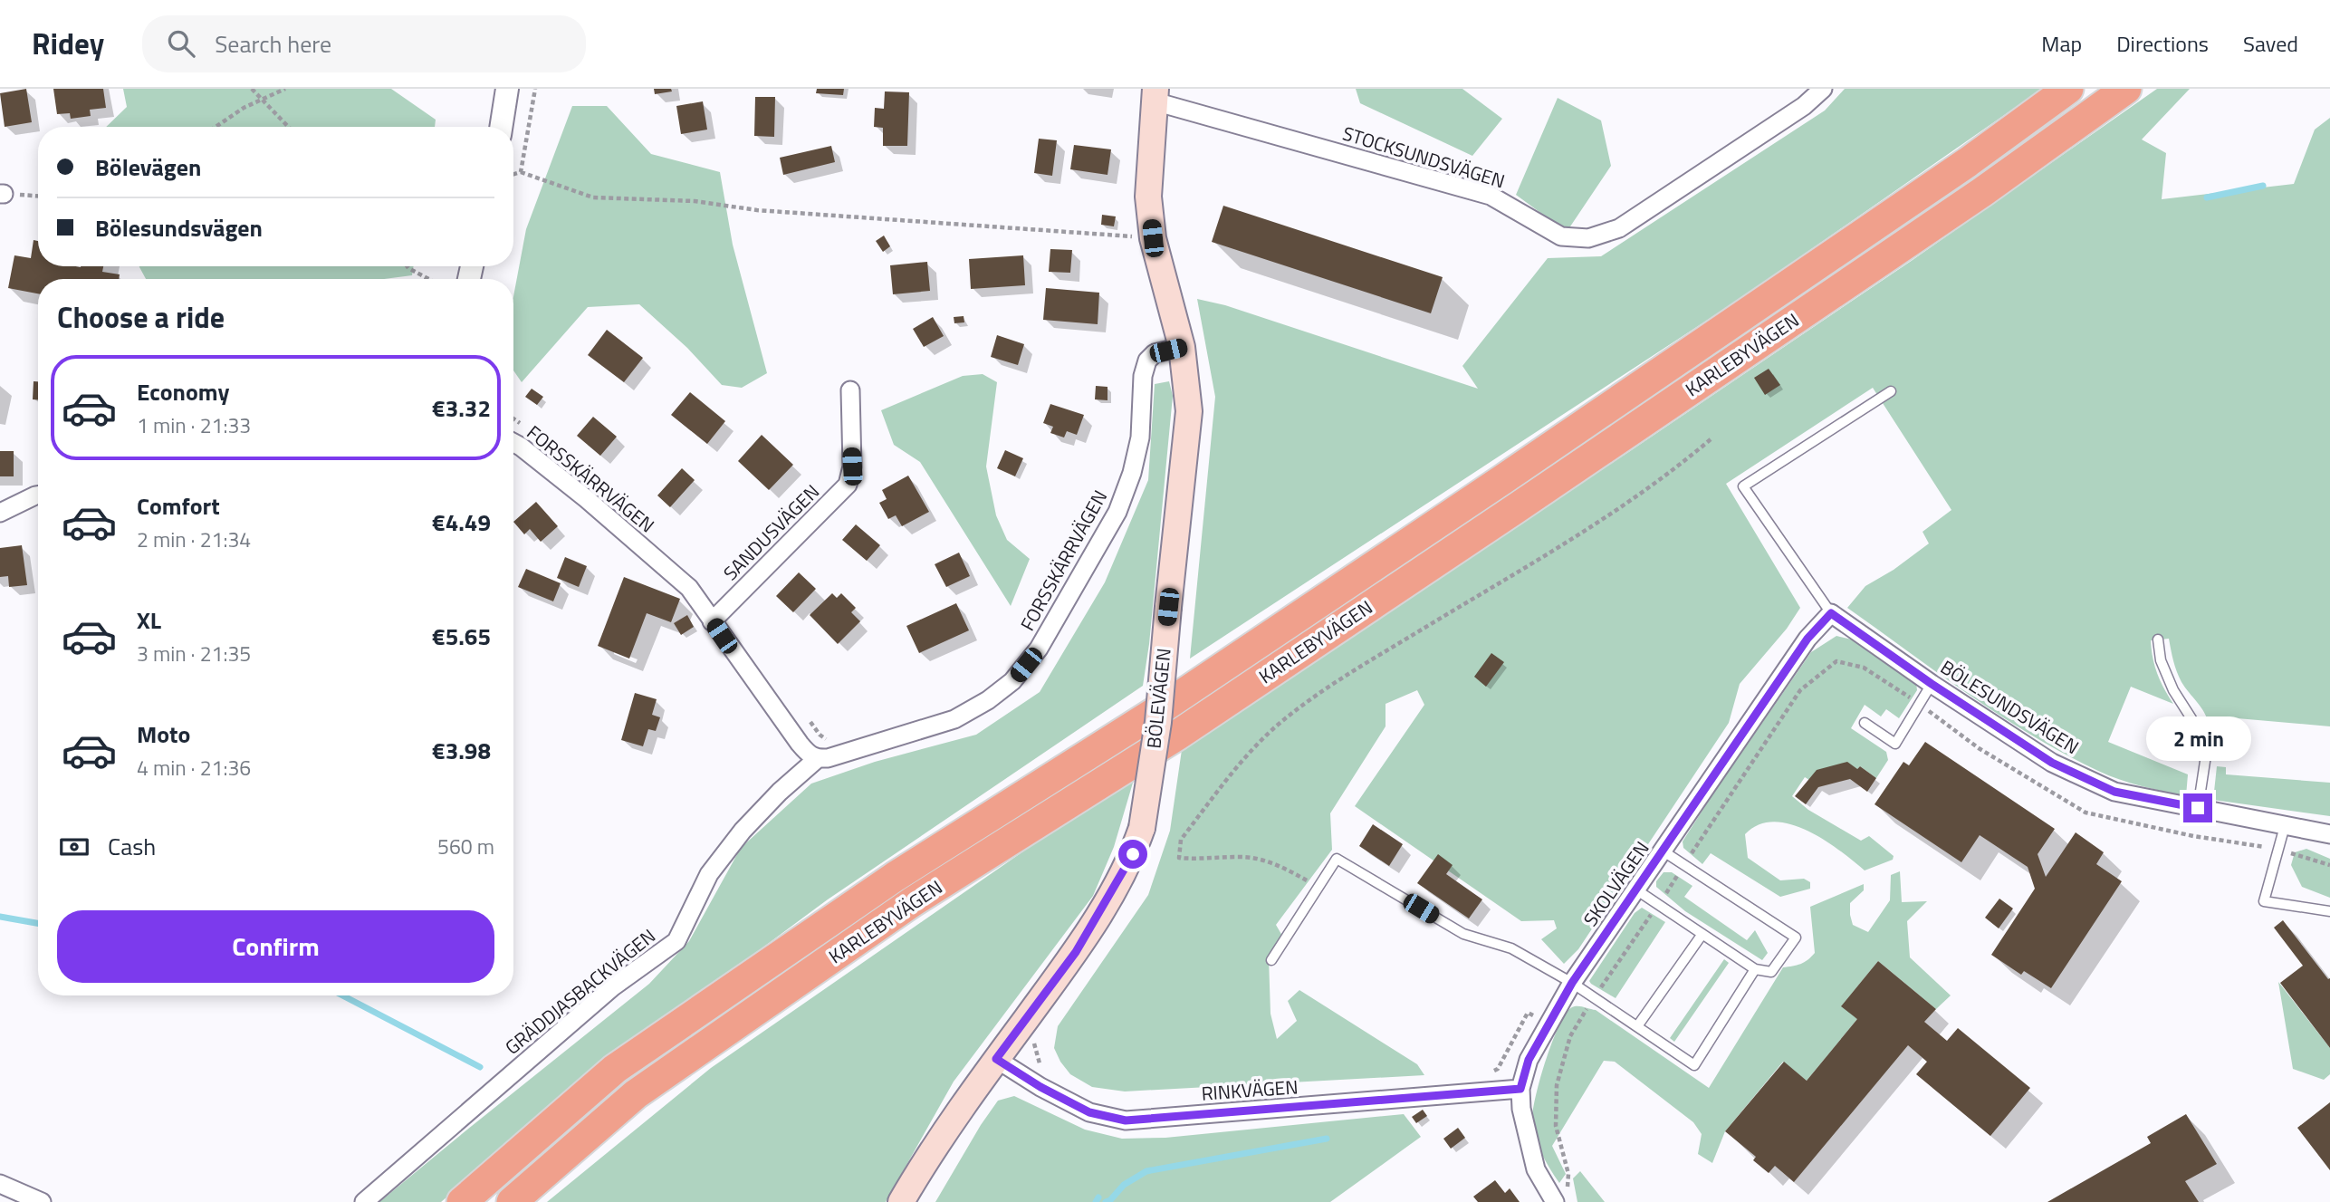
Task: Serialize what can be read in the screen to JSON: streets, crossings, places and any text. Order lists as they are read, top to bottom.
{
  "streets": {
    "highway": ["KARLEBYVÄGEN"],
    "main road": ["BÖLEVÄGEN"],
    "street": [
      "STOCKSUNDSVÄGEN",
      "FORSSKÄRRVÄGEN",
      "SANDUSVÄGEN",
      "BÖLESUNDSVÄGEN",
      "SKOLVÄGEN",
      "GRÄDDJASBACKVÄGEN",
      "RINKVÄGEN"
    ]
  },
  "crossings": [
    ["STOCKSUNDSVÄGEN", "BÖLEVÄGEN"],
    ["FORSSKÄRRVÄGEN", "SANDUSVÄGEN"],
    ["FORSSKÄRRVÄGEN", "BÖLEVÄGEN"],
    ["FORSSKÄRRVÄGEN", "GRÄDDJASBACKVÄGEN"],
    ["BÖLEVÄGEN", "RINKVÄGEN"],
    ["BÖLESUNDSVÄGEN", "SKOLVÄGEN"],
    ["SKOLVÄGEN", "RINKVÄGEN"]
  ],
  "page": {
    "header": "Ridey",
    "search": "Search here",
    "nav": ["Map", "Directions", "Saved"],
    "banner": ["Bölevägen", "Bölesundsvägen"],
    "heading": "Choose a ride",
    "list": [
      {
        "name": "Economy",
        "note": "1 min · 21:33",
        "value": "€3.32"
      },
      {
        "name": "Comfort",
        "note": "2 min · 21:34",
        "value": "€4.49"
      },
      {
        "name": "XL",
        "note": "3 min · 21:35",
        "value": "€5.65"
      },
      {
        "name": "Moto",
        "note": "4 min · 21:36",
        "value": "€3.98"
      }
    ],
    "bubble": "2 min",
    "pay": ["Cash", "560 m"],
    "buttons": "Confirm"
  }
}
